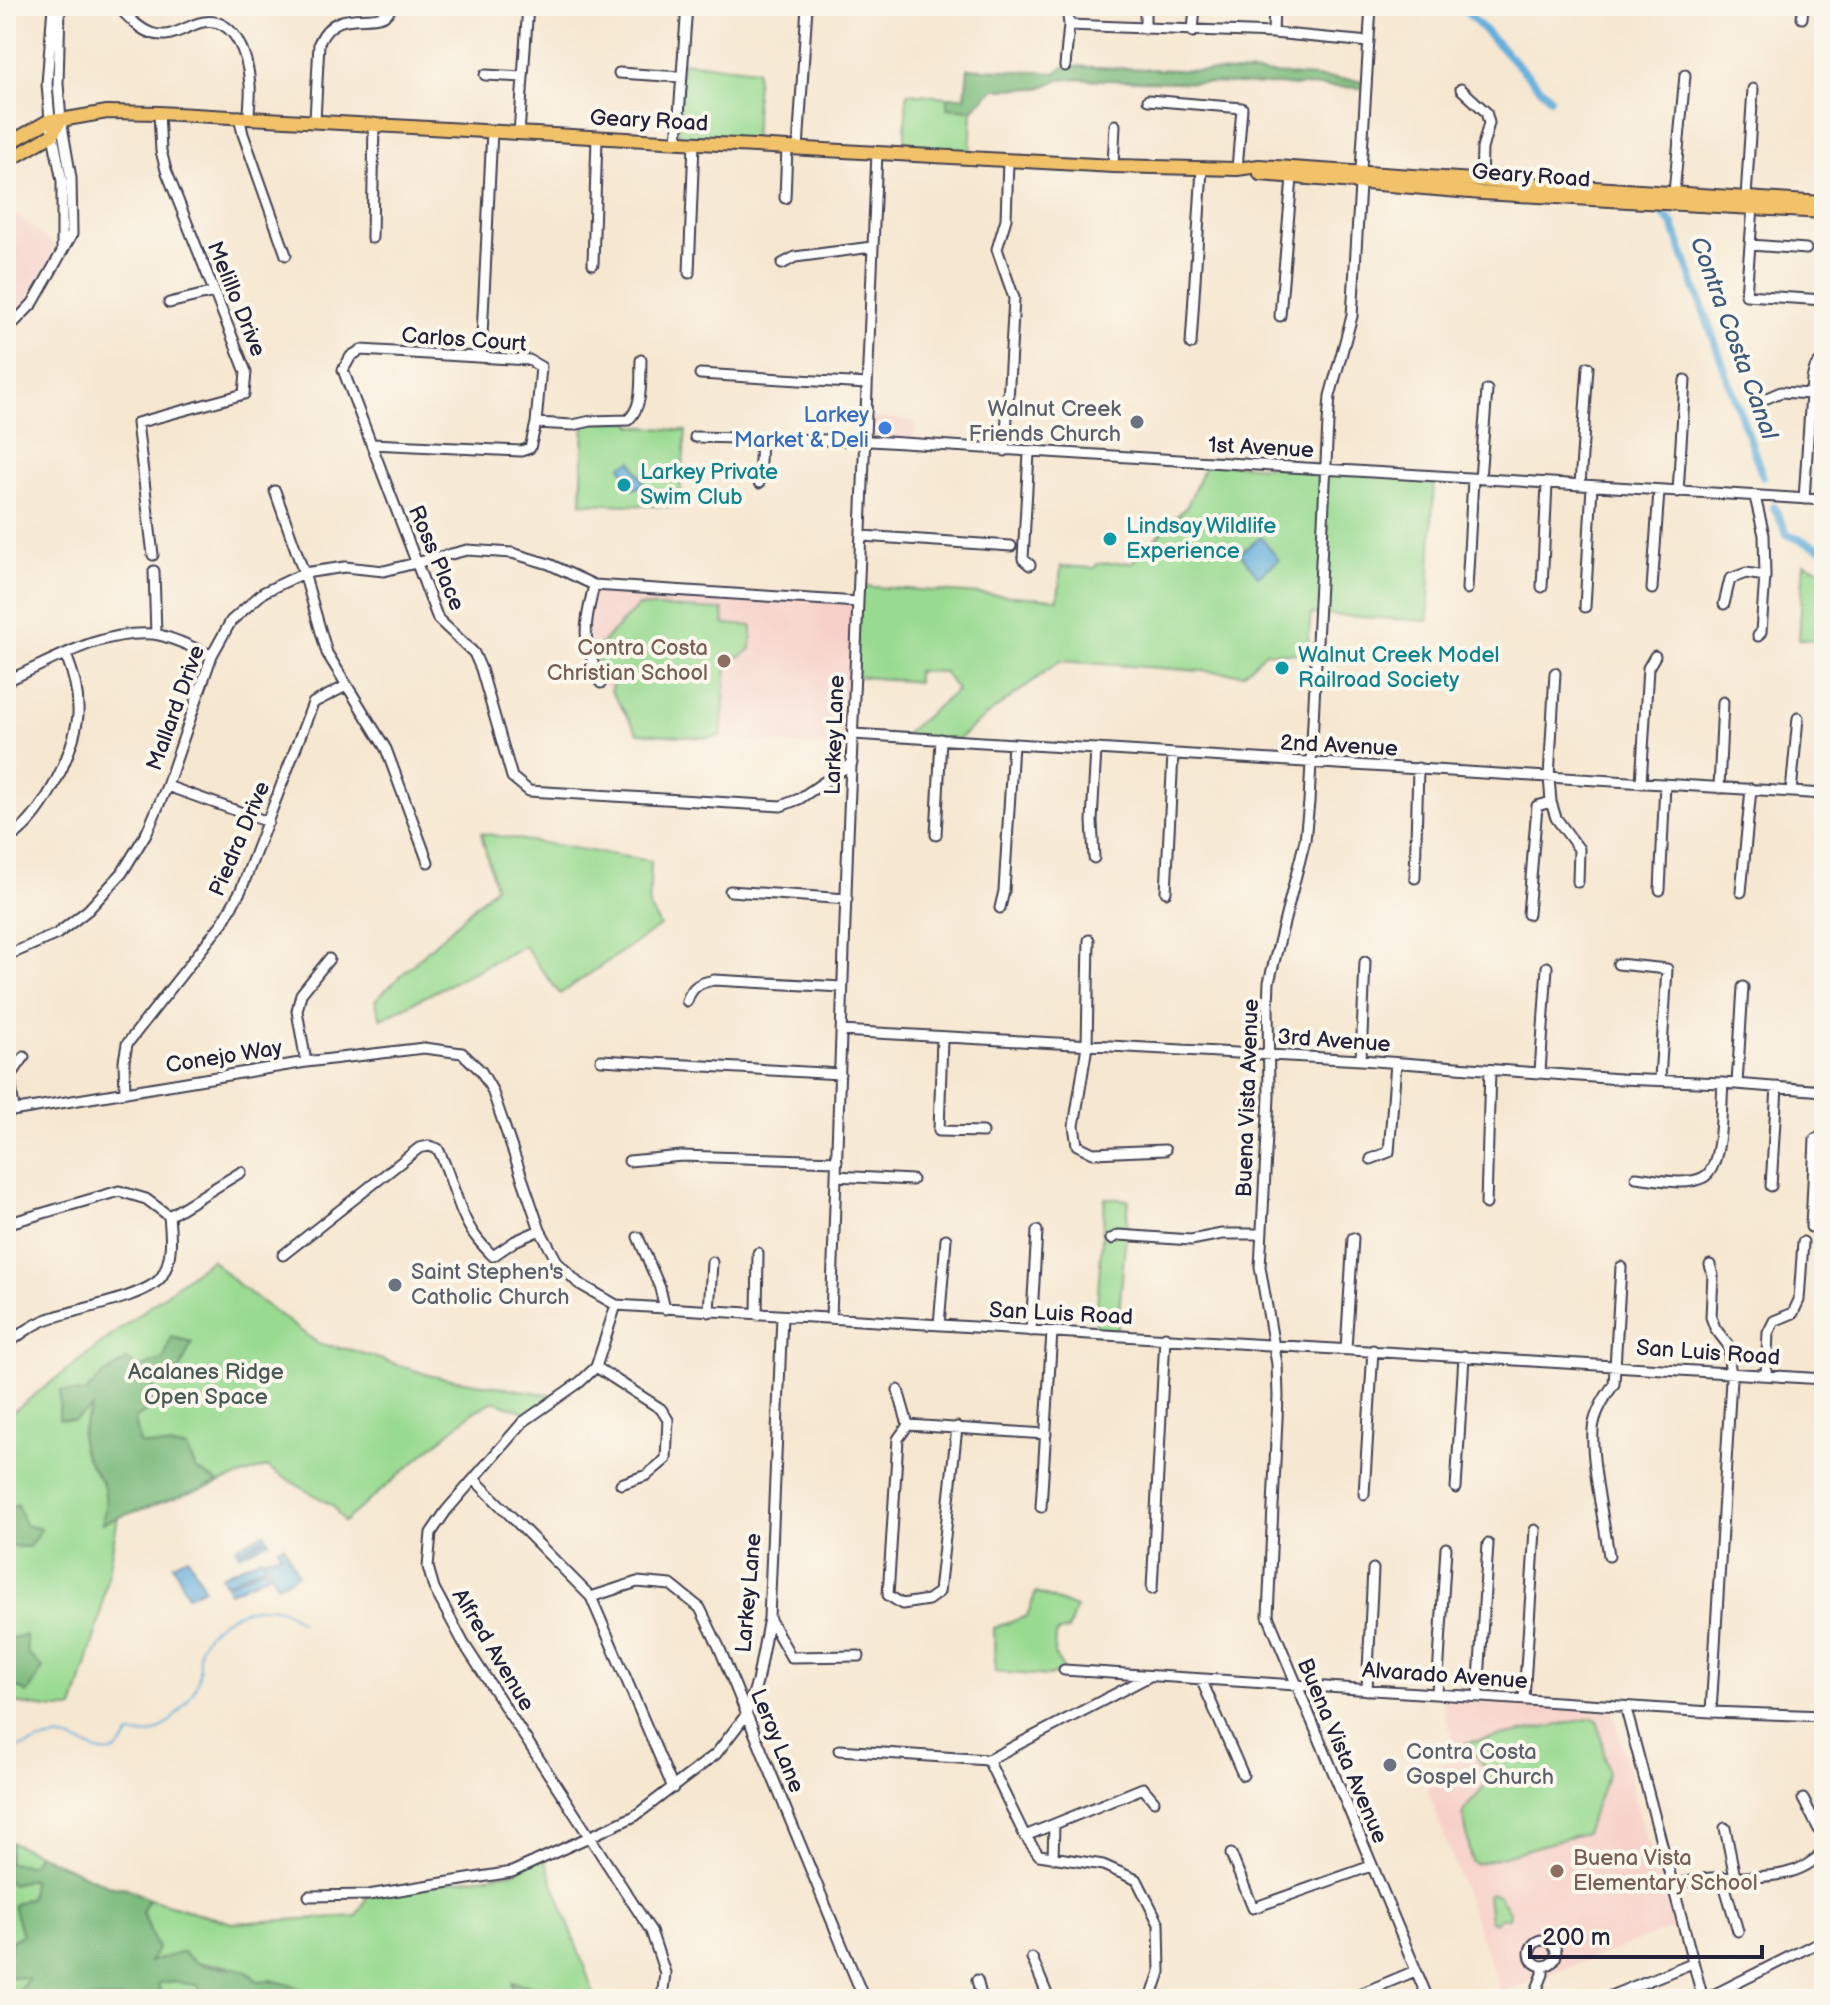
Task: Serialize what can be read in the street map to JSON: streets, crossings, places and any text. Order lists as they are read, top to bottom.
{
  "streets": {
    "main road": ["Geary Road"],
    "street": [
      "Melillo Drive",
      "Carlos Court",
      "1st Avenue",
      "Ross Place",
      "Mallard Drive",
      "Larkey Lane",
      "2nd Avenue",
      "Piedra Drive",
      "3rd Avenue",
      "Conejo Way",
      "Buena Vista Avenue",
      "San Luis Road",
      "Alfred Avenue",
      "Alvarado Avenue",
      "Leroy Lane"
    ]
  },
  "crossings": [
    ["Geary Road", "Melillo Drive"],
    ["Geary Road", "Larkey Lane"],
    ["Geary Road", "Buena Vista Avenue"],
    ["Carlos Court", "Ross Place"],
    ["1st Avenue", "Larkey Lane"],
    ["1st Avenue", "Buena Vista Avenue"],
    ["Ross Place", "Mallard Drive"],
    ["Ross Place", "Larkey Lane"],
    ["Mallard Drive", "Larkey Lane"],
    ["Larkey Lane", "2nd Avenue"],
    ["Larkey Lane", "3rd Avenue"],
    ["Larkey Lane", "San Luis Road"],
    ["Larkey Lane", "Alfred Avenue"],
    ["Larkey Lane", "Leroy Lane"],
    ["2nd Avenue", "Buena Vista Avenue"],
    ["Piedra Drive", "Conejo Way"],
    ["3rd Avenue", "Buena Vista Avenue"],
    ["Conejo Way", "San Luis Road"],
    ["Buena Vista Avenue", "San Luis Road"],
    ["Buena Vista Avenue", "Alvarado Avenue"]
  ],
  "water": ["Contra Costa Canal"],
  "parks": ["Acalanes Ridge Open Space"],
  "places": [
    "Walnut Creek Friends Church",
    "Larkey Market & Deli",
    "Larkey Private Swim Club",
    "Lindsay Wildlife Experience",
    "Contra Costa Christian School",
    "Walnut Creek Model Railroad Society",
    "Saint Stephen's Catholic Church",
    "Contra Costa Gospel Church",
    "Buena Vista Elementary School"
  ],
  "scale_bar": "200 m"
}
